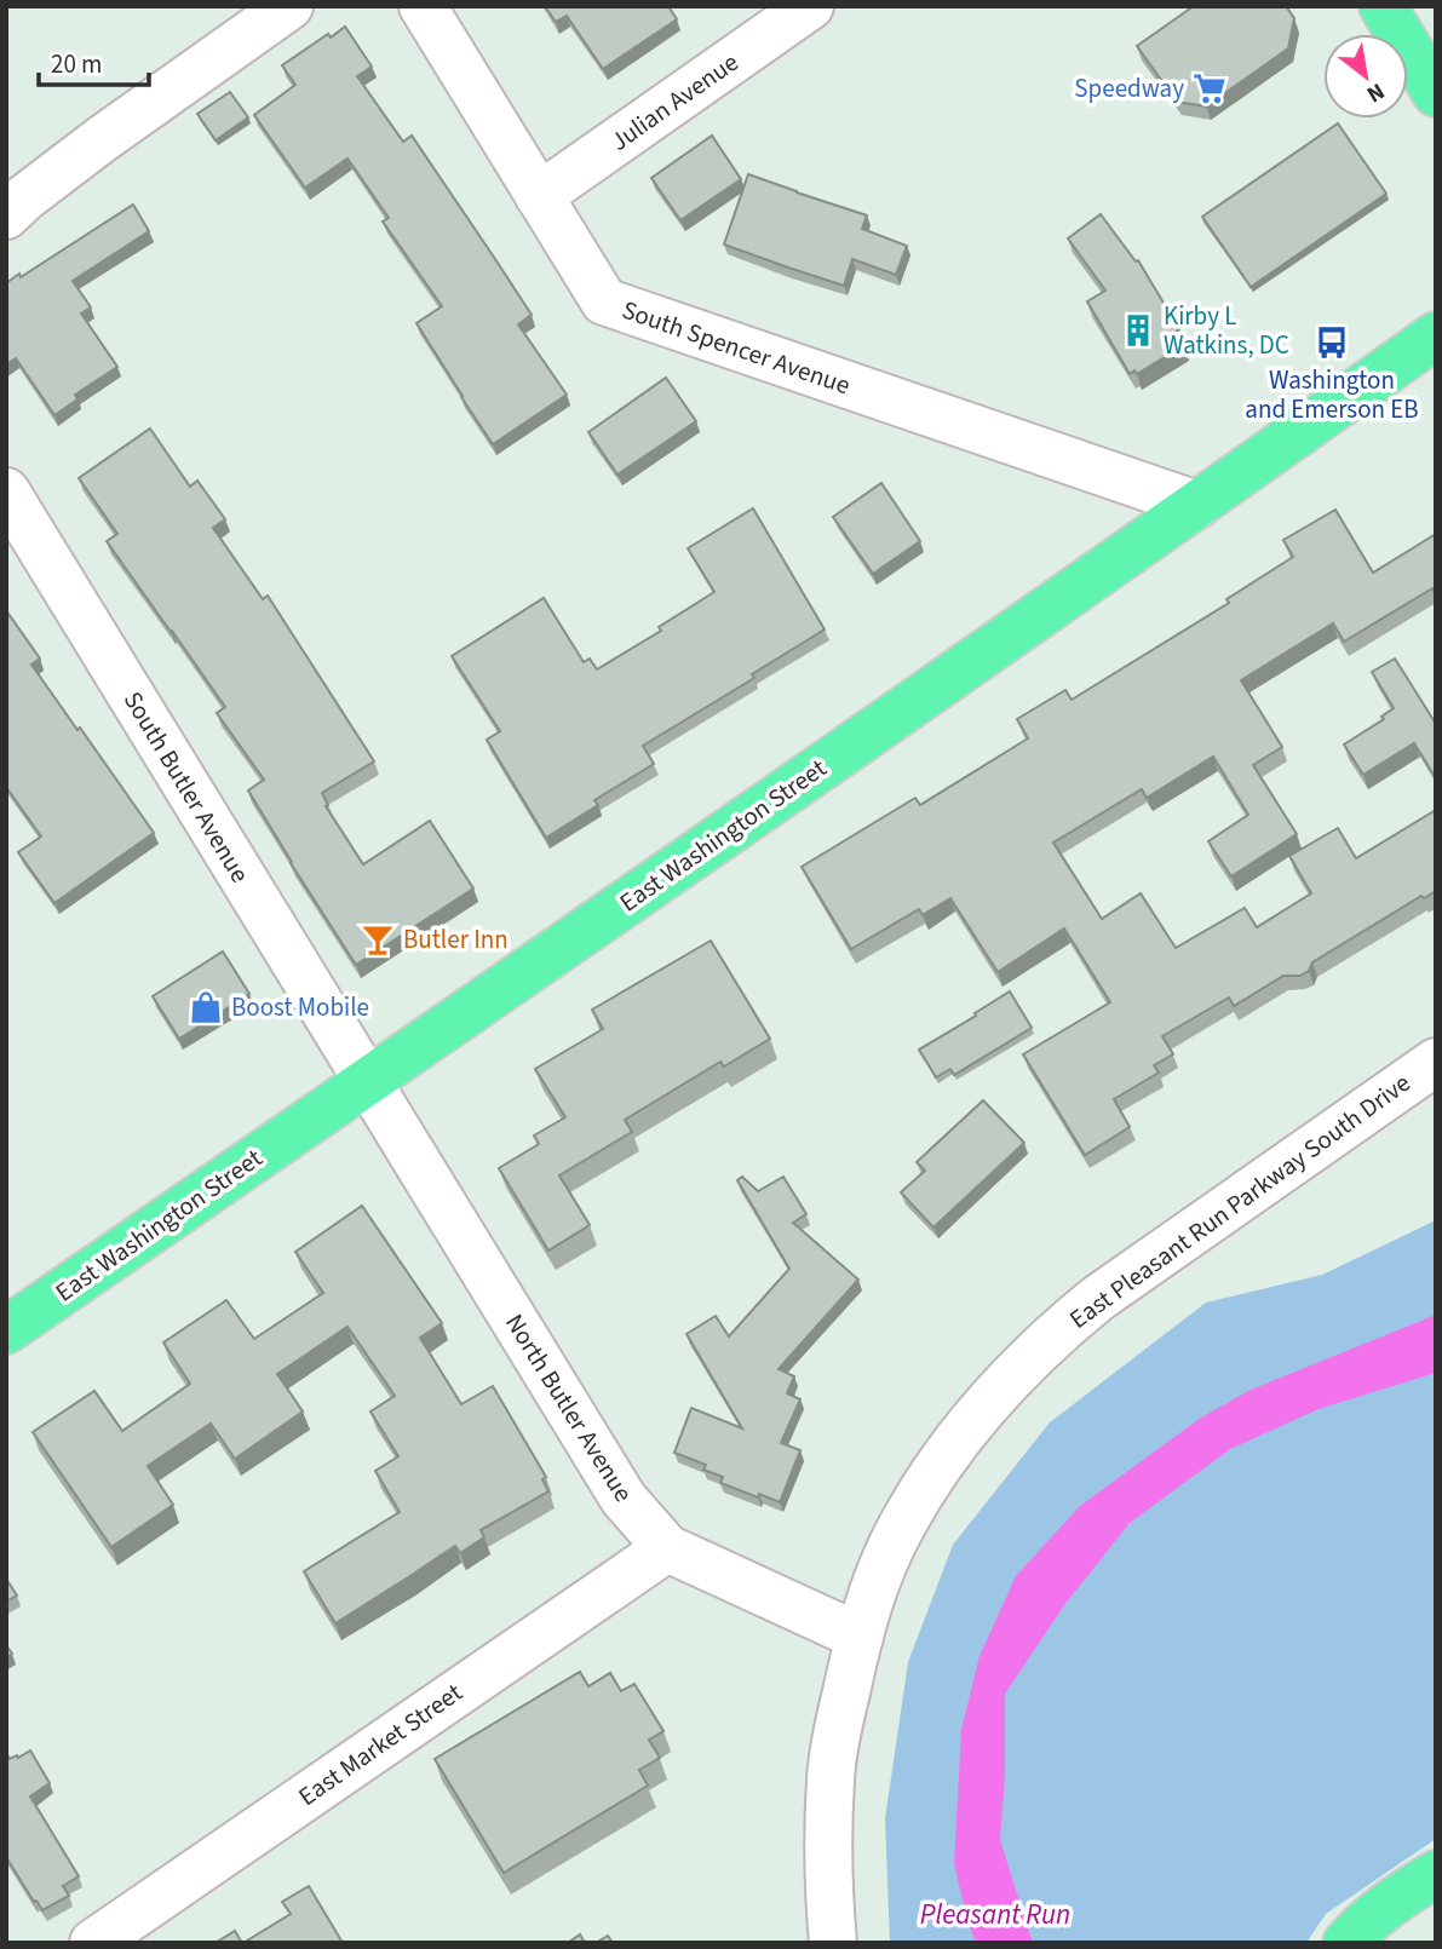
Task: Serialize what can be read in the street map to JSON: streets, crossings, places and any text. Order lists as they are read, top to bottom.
{
  "streets": {
    "main road": ["East Washington Street"],
    "street": [
      "Julian Avenue",
      "South Spencer Avenue",
      "South Butler Avenue",
      "East Pleasant Run Parkway South Drive",
      "North Butler Avenue",
      "East Market Street"
    ]
  },
  "crossings": [
    ["Julian Avenue", "South Spencer Avenue"],
    ["South Spencer Avenue", "East Washington Street"],
    ["South Butler Avenue", "East Washington Street"],
    ["South Butler Avenue", "North Butler Avenue"],
    ["East Washington Street", "North Butler Avenue"],
    ["East Pleasant Run Parkway South Drive", "North Butler Avenue"],
    ["North Butler Avenue", "East Market Street"]
  ],
  "water": ["Pleasant Run"],
  "places": {
    "supermarket": ["Speedway"],
    "building": ["Kirby L Watkins, DC"],
    "bus stop": ["Washington and Emerson EB"],
    "bar": ["Butler Inn"],
    "shop": ["Boost Mobile"]
  },
  "scale_bar": "20 m",
  "north": "bottom right"
}
